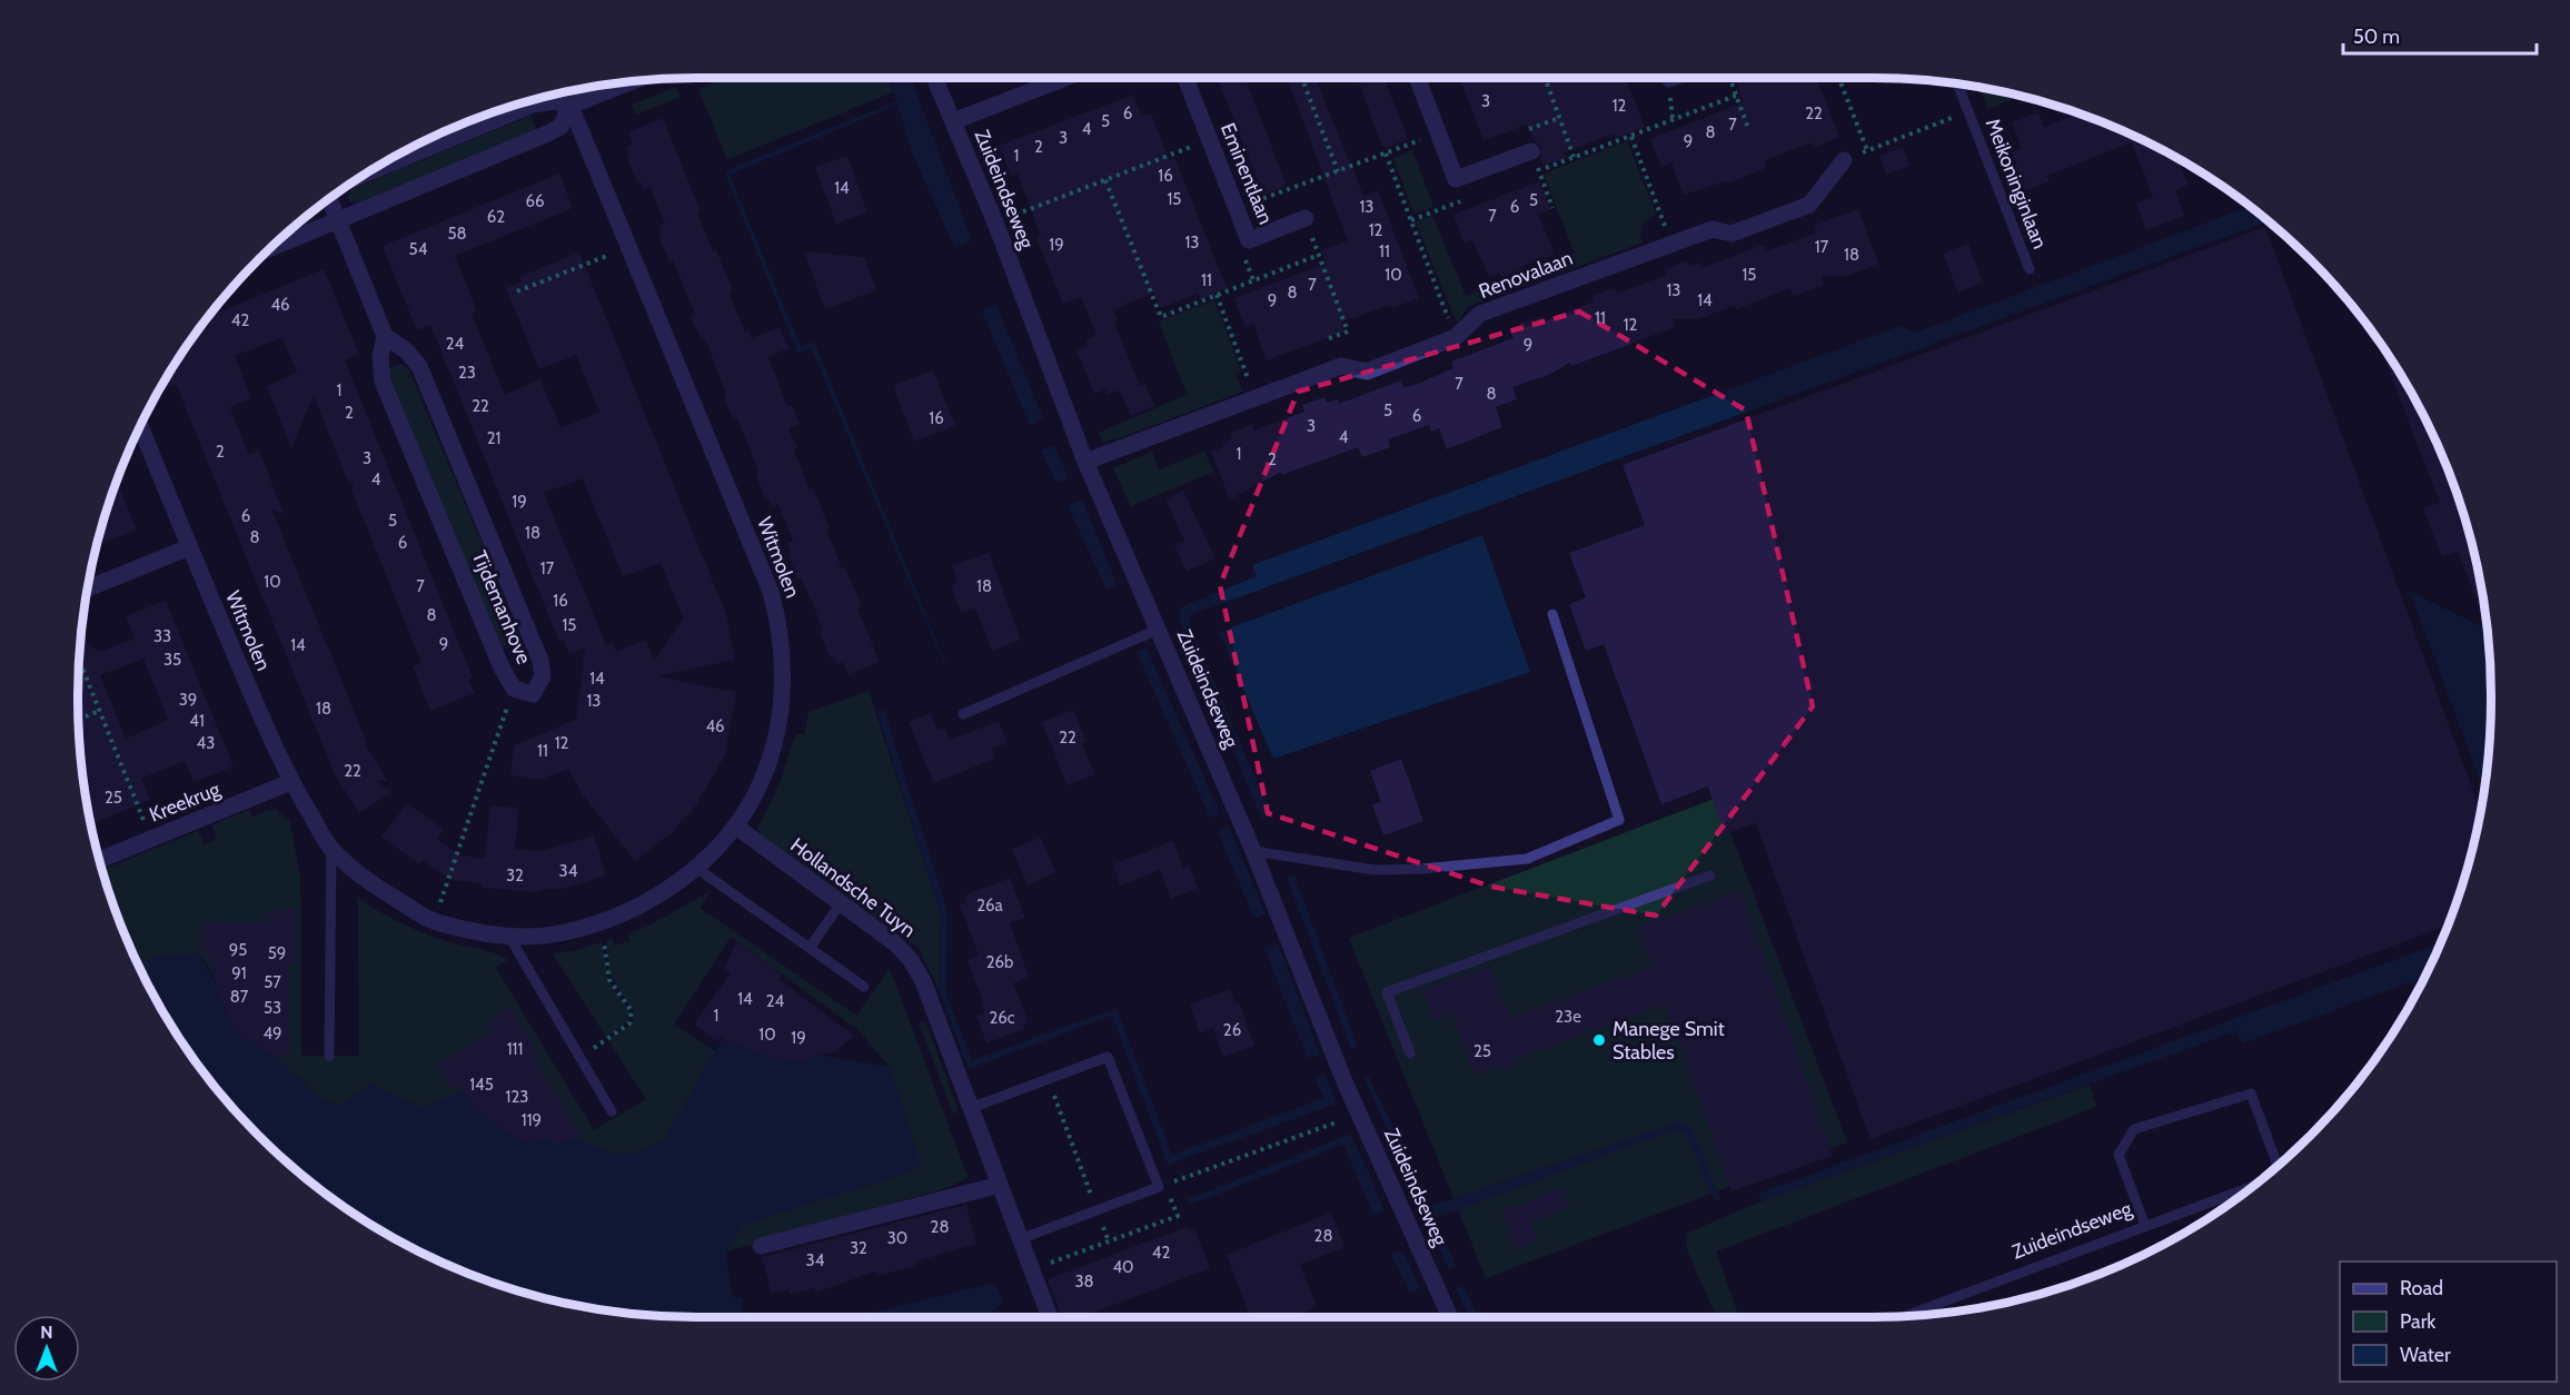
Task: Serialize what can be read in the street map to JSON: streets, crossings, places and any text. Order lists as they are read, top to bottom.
{
  "streets": {
    "street": [
      "Eminentlaan",
      "Zuideindseweg",
      "Renovalaan",
      "Witmolen",
      "Tijdemanhove",
      "Kreekrug",
      "Hollandsche Tuyn"
    ],
    "lane": ["Meikoninginlaan"]
  },
  "crossings": [
    ["Zuideindseweg", "Renovalaan"],
    ["Witmolen", "Kreekrug"],
    ["Witmolen", "Hollandsche Tuyn"]
  ],
  "places": ["Manege Smit Stables"],
  "house_numbers": [
    "3",
    "12",
    "6",
    "22",
    "5",
    "7",
    "4",
    "8",
    "3",
    "9",
    "2",
    "1",
    "16",
    "14",
    "15",
    "5",
    "66",
    "13",
    "6",
    "7",
    "62",
    "12",
    "58",
    "13",
    "19",
    "17",
    "54",
    "11",
    "18",
    "10",
    "15",
    "11",
    "7",
    "13",
    "8",
    "9",
    "14",
    "46",
    "11",
    "42",
    "12",
    "24",
    "9",
    "23",
    "7",
    "1",
    "8",
    "22",
    "5",
    "2",
    "6",
    "16",
    "3",
    "4",
    "21",
    "2",
    "1",
    "3",
    "2",
    "4",
    "19",
    "6",
    "5",
    "18",
    "8",
    "6",
    "17",
    "10",
    "7",
    "18",
    "16",
    "8",
    "15",
    "33",
    "9",
    "14",
    "35",
    "14",
    "39",
    "13",
    "18",
    "41",
    "46",
    "22",
    "43",
    "12",
    "11",
    "22",
    "25",
    "34",
    "32",
    "26a",
    "95",
    "59",
    "26b",
    "91",
    "57",
    "87",
    "14",
    "24",
    "53",
    "1",
    "23e",
    "26c",
    "26",
    "49",
    "10",
    "19",
    "111",
    "25",
    "145",
    "123",
    "119",
    "28",
    "28",
    "30",
    "32",
    "42",
    "34",
    "40",
    "38"
  ],
  "legend": ["Road", "Park", "Water"],
  "scale_bar": "50 m",
  "north": "top"
}
